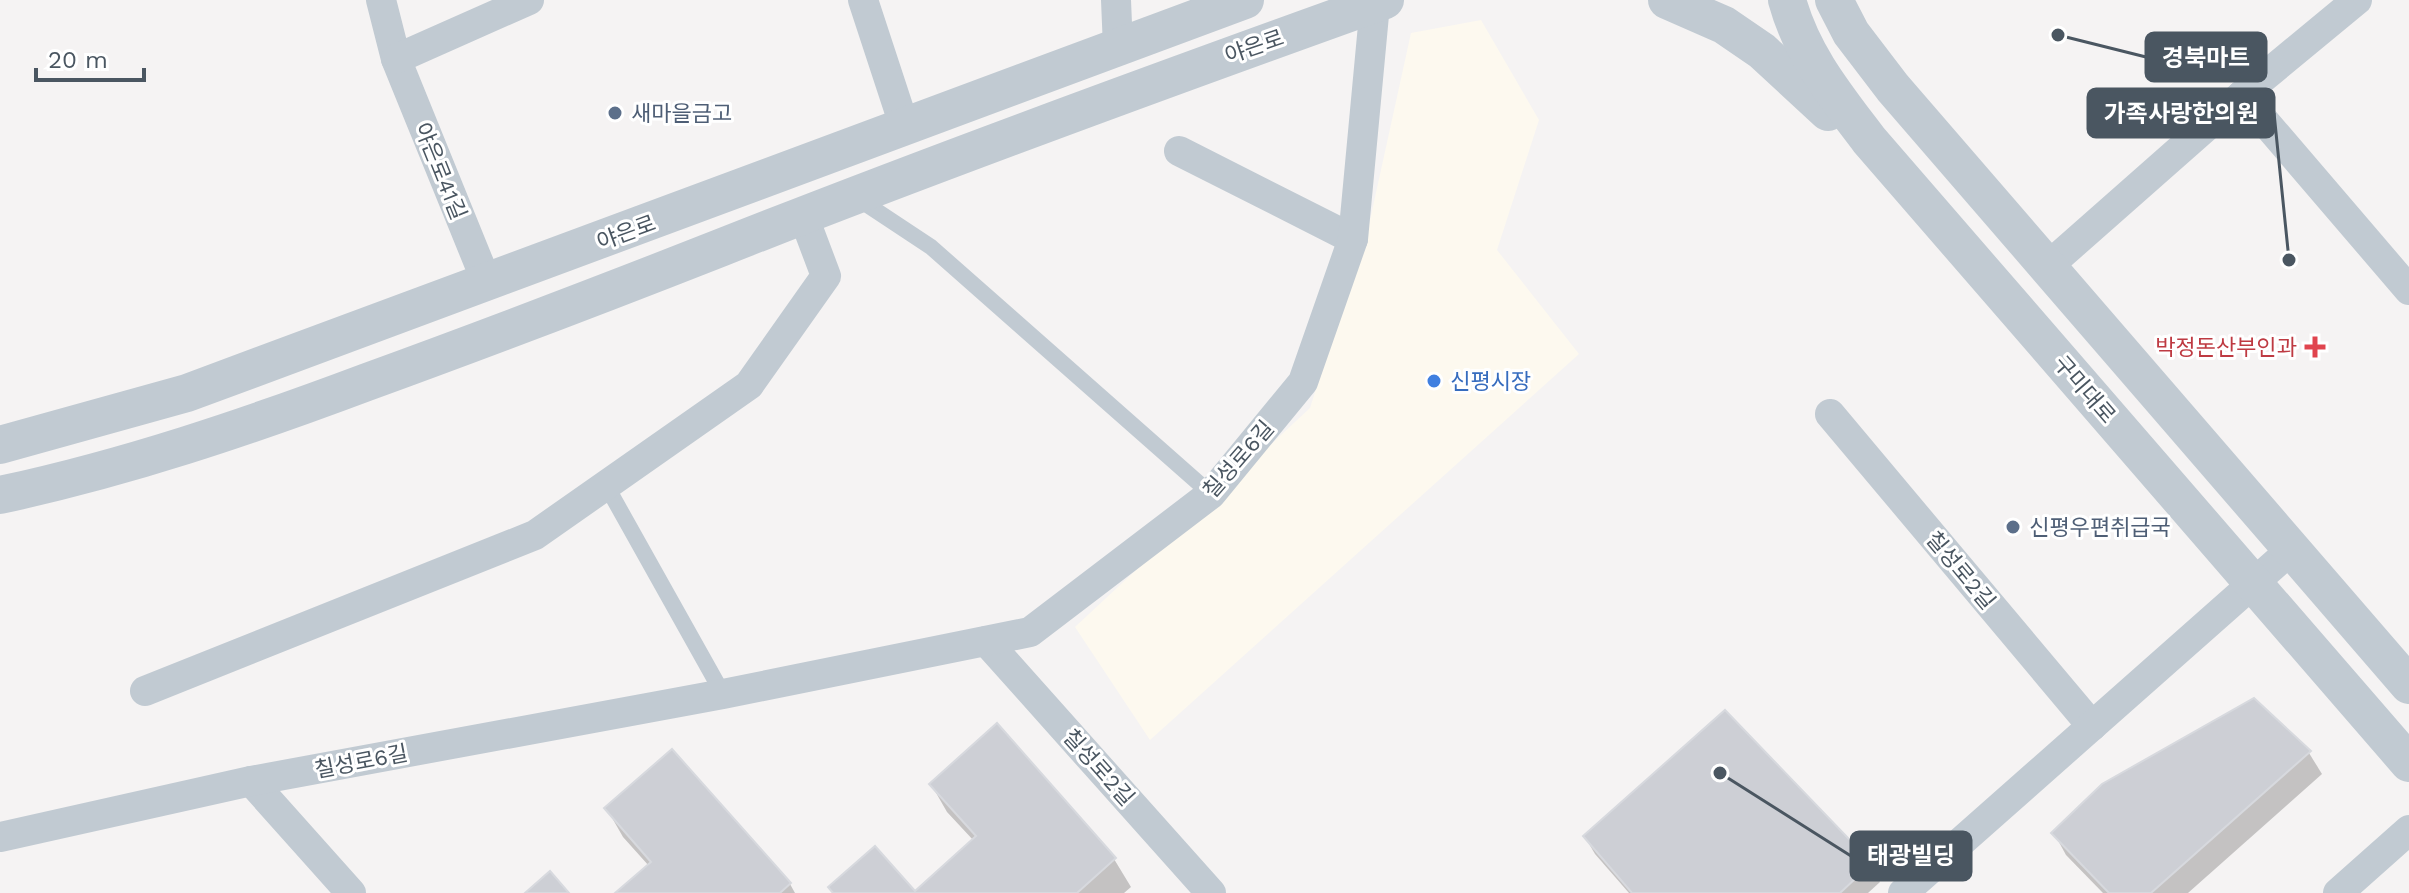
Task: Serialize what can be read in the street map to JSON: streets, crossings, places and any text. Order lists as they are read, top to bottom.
{
  "streets": {
    "street": [
      "야은로",
      "야은로41길",
      "구미대로",
      "칠성로6길",
      "칠성로2길"
    ]
  },
  "crossings": [
    ["야은로", "야은로41길"],
    ["야은로", "칠성로6길"],
    ["칠성로6길", "칠성로2길"]
  ],
  "places": {
    "other": [
      "경북마트",
      "새마을금고",
      "가족사랑한의원",
      "신평시장",
      "신평우편취급국",
      "태광빌딩"
    ],
    "health": ["박정돈산부인과"]
  },
  "scale_bar": "20 m"
}
